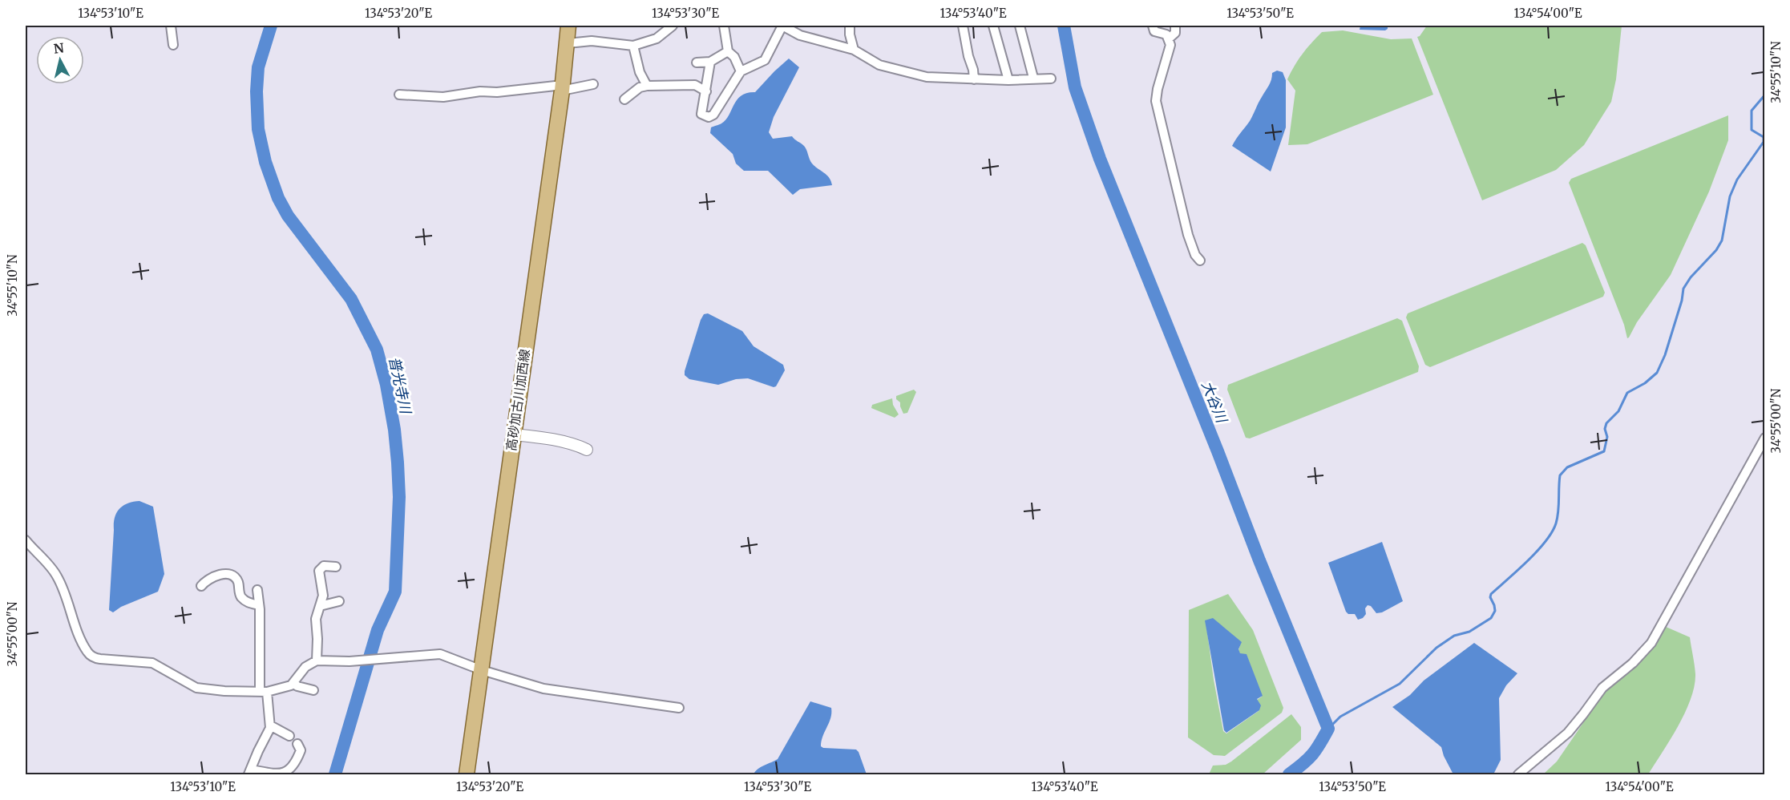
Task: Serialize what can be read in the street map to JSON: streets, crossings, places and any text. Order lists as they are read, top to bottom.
{
  "streets": {
    "main road": ["高砂加古川加西線"]
  },
  "water": ["普光寺川", "大谷川"],
  "north": "top",
  "coordinates": [
    "134°53'10\"E",
    "134°53'20\"E",
    "134°53'30\"E",
    "134°53'40\"E",
    "134°53'50\"E",
    "134°54'00\"E",
    "34°55'10\"N",
    "34°55'00\"N"
  ]
}
